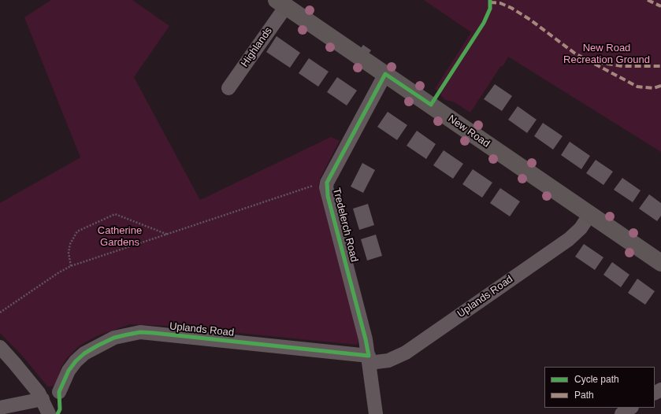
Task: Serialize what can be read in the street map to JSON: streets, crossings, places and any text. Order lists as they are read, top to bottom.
{
  "streets": {
    "street": [
      "Highlands",
      "New Road",
      "Tredelerch Road",
      "Uplands Road"
    ]
  },
  "crossings": [
    ["Highlands", "New Road"],
    ["New Road", "Tredelerch Road"],
    ["New Road", "Uplands Road"],
    ["Tredelerch Road", "Uplands Road"]
  ],
  "parks": ["New Road Recreation Ground", "Catherine Gardens"],
  "legend": ["Cycle path", "Path"]
}
